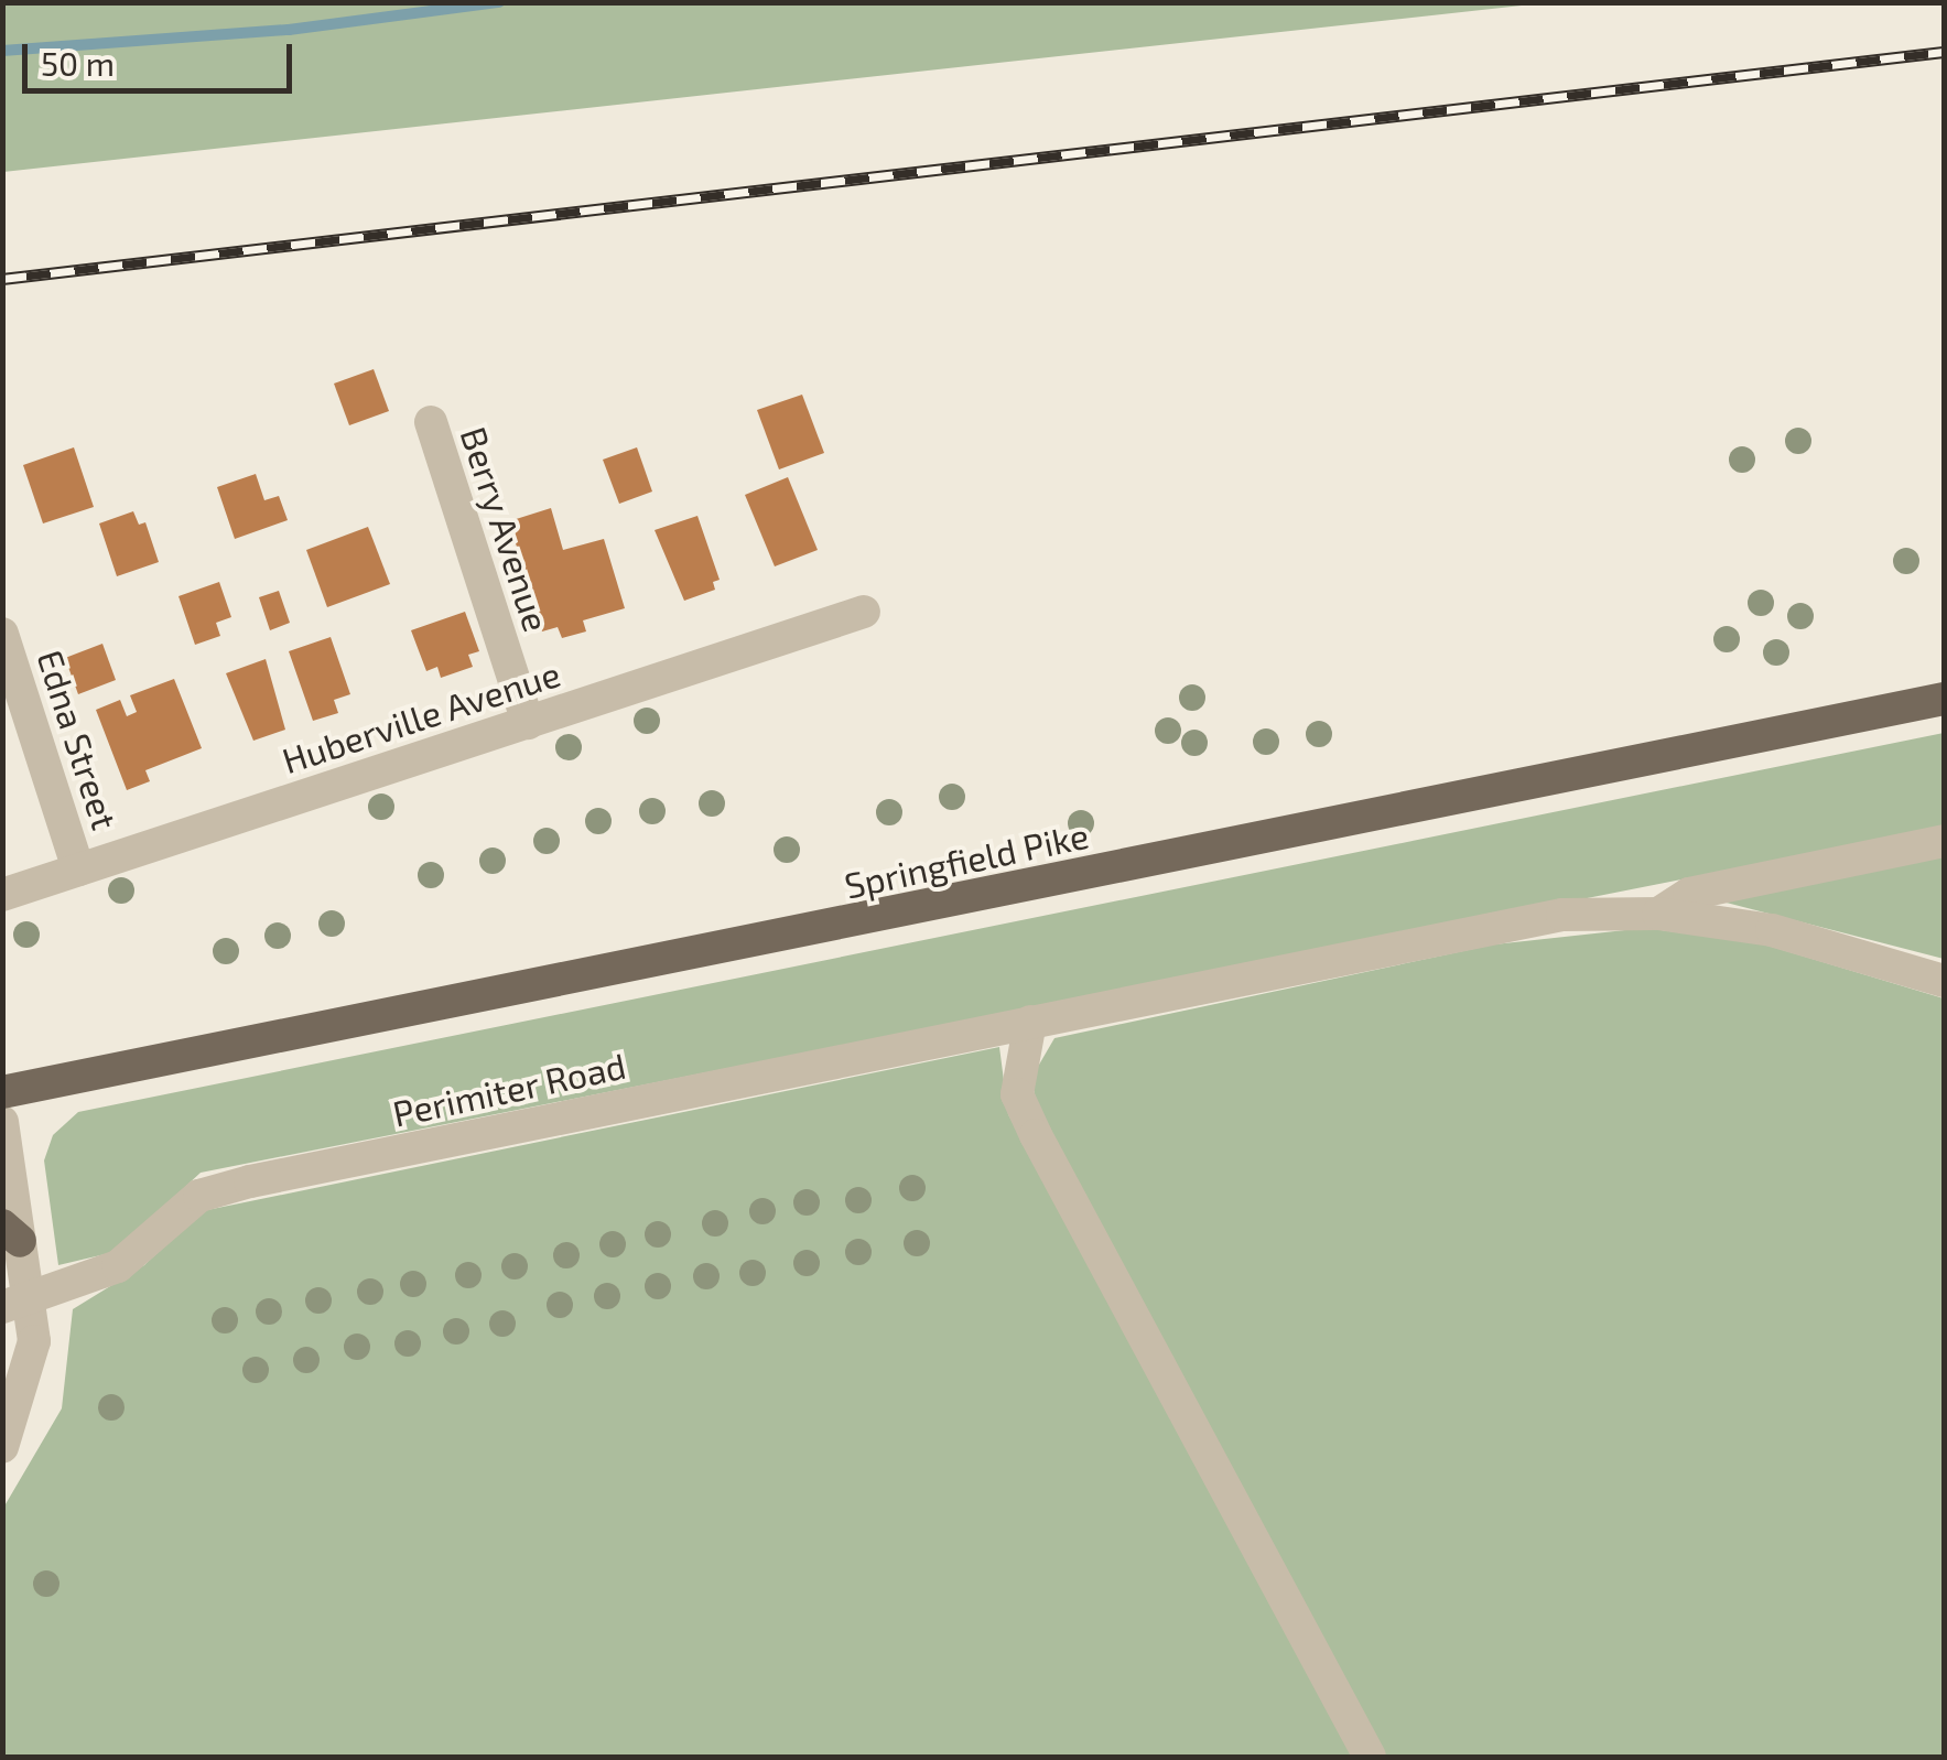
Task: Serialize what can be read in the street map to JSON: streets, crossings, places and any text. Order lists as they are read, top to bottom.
{
  "streets": {
    "main road": ["Springfield Pike"],
    "street": [
      "Berry Avenue",
      "Huberville Avenue",
      "Edna Street",
      "Perimiter Road"
    ]
  },
  "crossings": [
    ["Berry Avenue", "Huberville Avenue"],
    ["Huberville Avenue", "Edna Street"]
  ],
  "scale_bar": "50 m"
}
